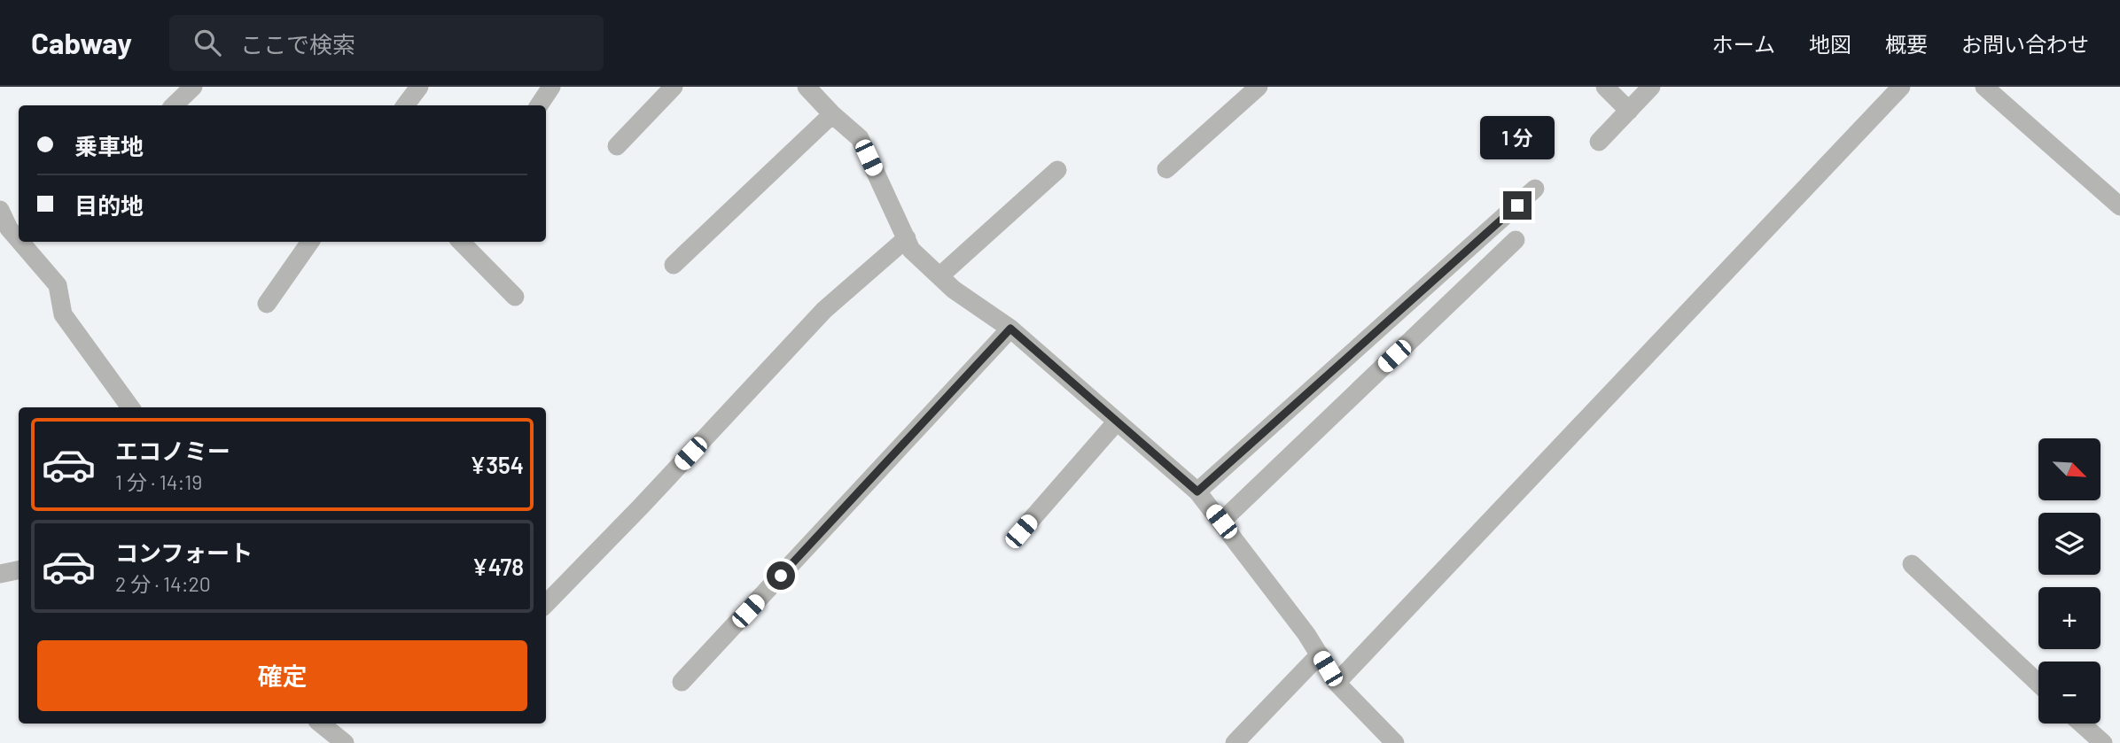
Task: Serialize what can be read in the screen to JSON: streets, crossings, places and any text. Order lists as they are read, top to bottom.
{
  "north": "bottom right",
  "page": {
    "header": "Cabway",
    "search": "ここで検索",
    "nav": [
      "ホーム",
      "地図",
      "概要",
      "お問い合わせ"
    ],
    "banner": ["乗車地", "目的地"],
    "bubble": "1 分",
    "list": [
      {
        "name": "エコノミー",
        "note": "1 分 · 14:19",
        "value": "¥354"
      },
      {
        "name": "コンフォート",
        "note": "2 分 · 14:20",
        "value": "¥478"
      }
    ],
    "map_buttons": ["+", "−"],
    "buttons": "確定"
  }
}
